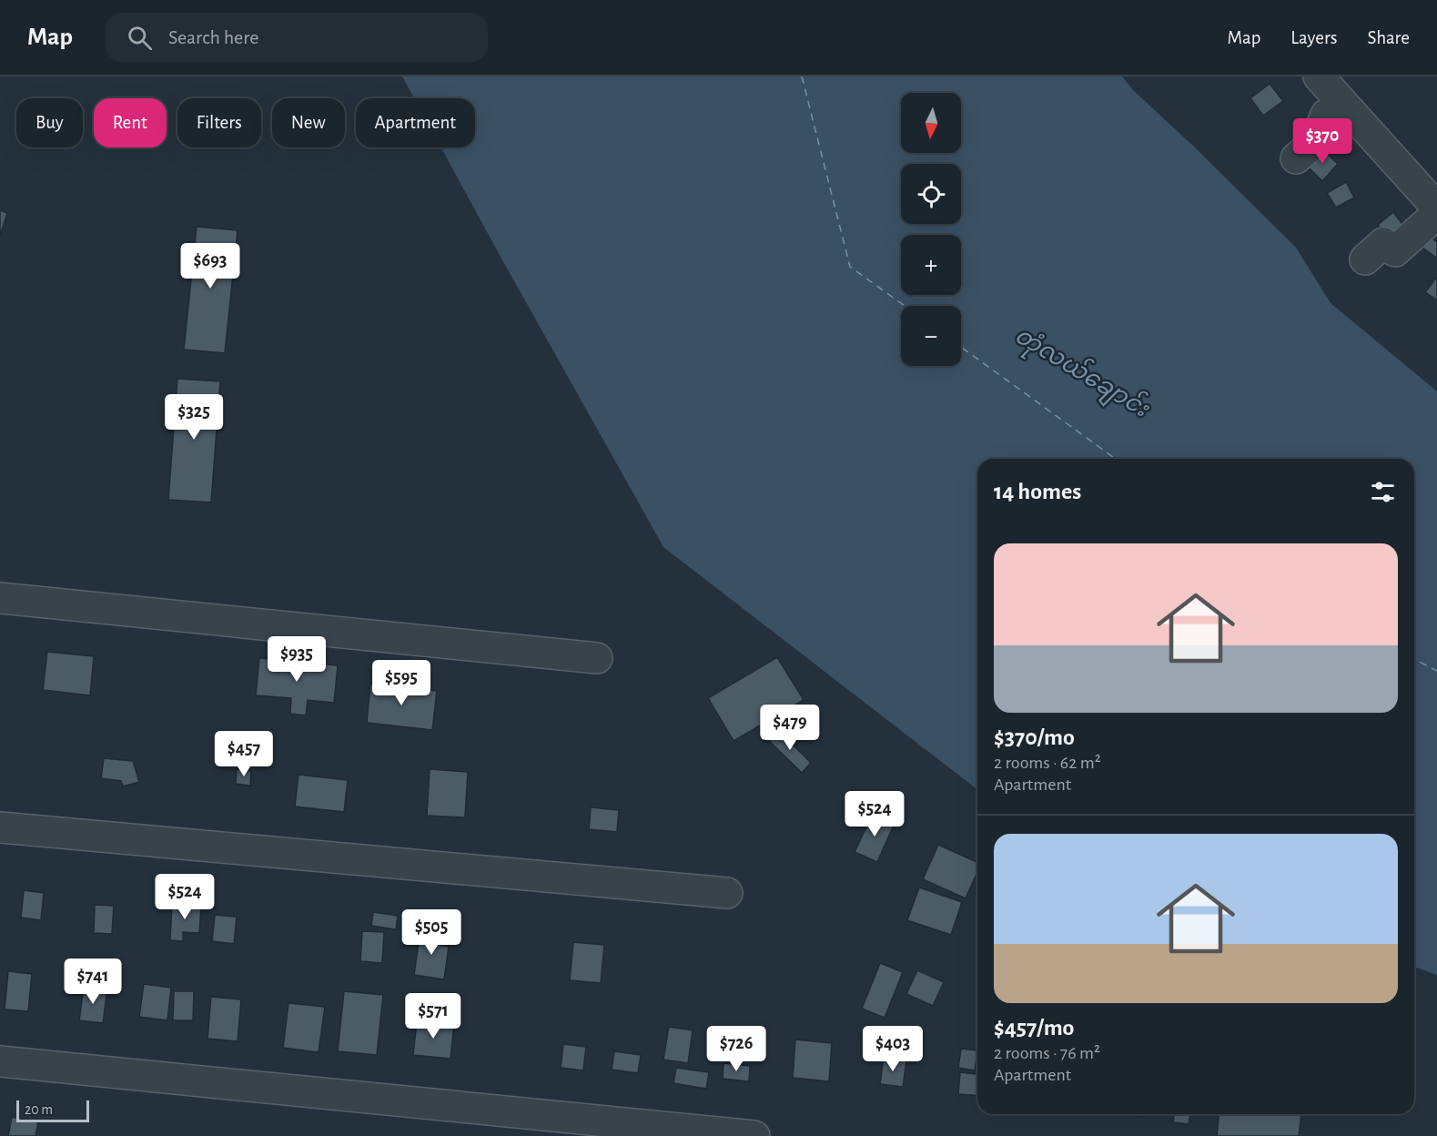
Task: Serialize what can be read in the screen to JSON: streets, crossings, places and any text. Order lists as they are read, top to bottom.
{
  "water": ["တုံလယ်ချောင်း"],
  "scale_bar": "20 m",
  "north": "bottom",
  "page": {
    "header": "Map",
    "search": "Search here",
    "nav": ["Map", "Layers", "Share"],
    "map_buttons": ["+", "−"],
    "chip": [
      "Buy",
      "Rent",
      "Filters",
      "New",
      "Apartment"
    ],
    "price": [
      "$370",
      "$693",
      "$325",
      "$935",
      "$595",
      "$479",
      "$457",
      "$524",
      "$524",
      "$505",
      "$741",
      "$571",
      "$726",
      "$403"
    ],
    "heading": "14 homes",
    "list": [
      {
        "name": "$370/mo",
        "note": "2 rooms · 62 m² · Apartment"
      },
      {
        "name": "$457/mo",
        "note": "2 rooms · 76 m² · Apartment"
      }
    ],
    "scale": "20 m"
  }
}
